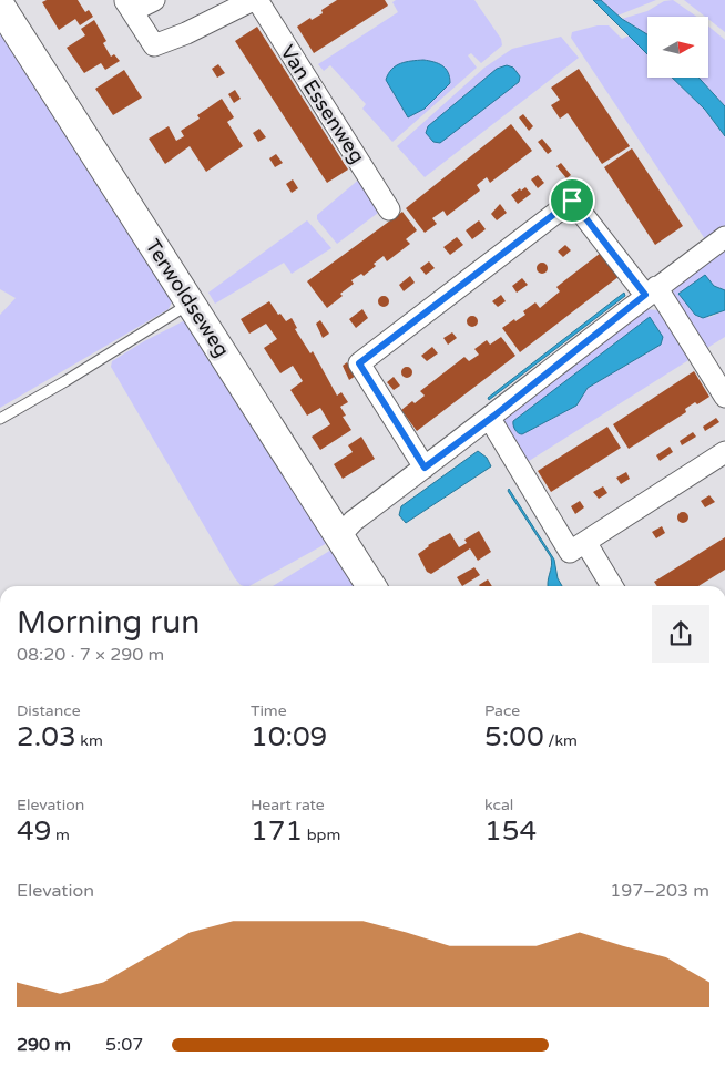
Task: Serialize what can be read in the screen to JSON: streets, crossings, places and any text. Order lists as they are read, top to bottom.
{
  "streets": {
    "street": ["Van Essenweg", "Terwoldseweg"]
  },
  "north": "right",
  "page": {
    "heading": ["Morning run", "08:20 · 7 × 290 m"],
    "stats": [
      ["Distance", "2.03 km"],
      ["Time", "10:09"],
      ["Pace", "5:00 /km"],
      ["Elevation", "49 m"],
      ["Heart rate", "171 bpm"],
      ["kcal", "154"]
    ],
    "chart": ["Elevation", "197–203 m"],
    "list": [
      {
        "name": "290 m",
        "note": "5:07"
      }
    ]
  }
}
